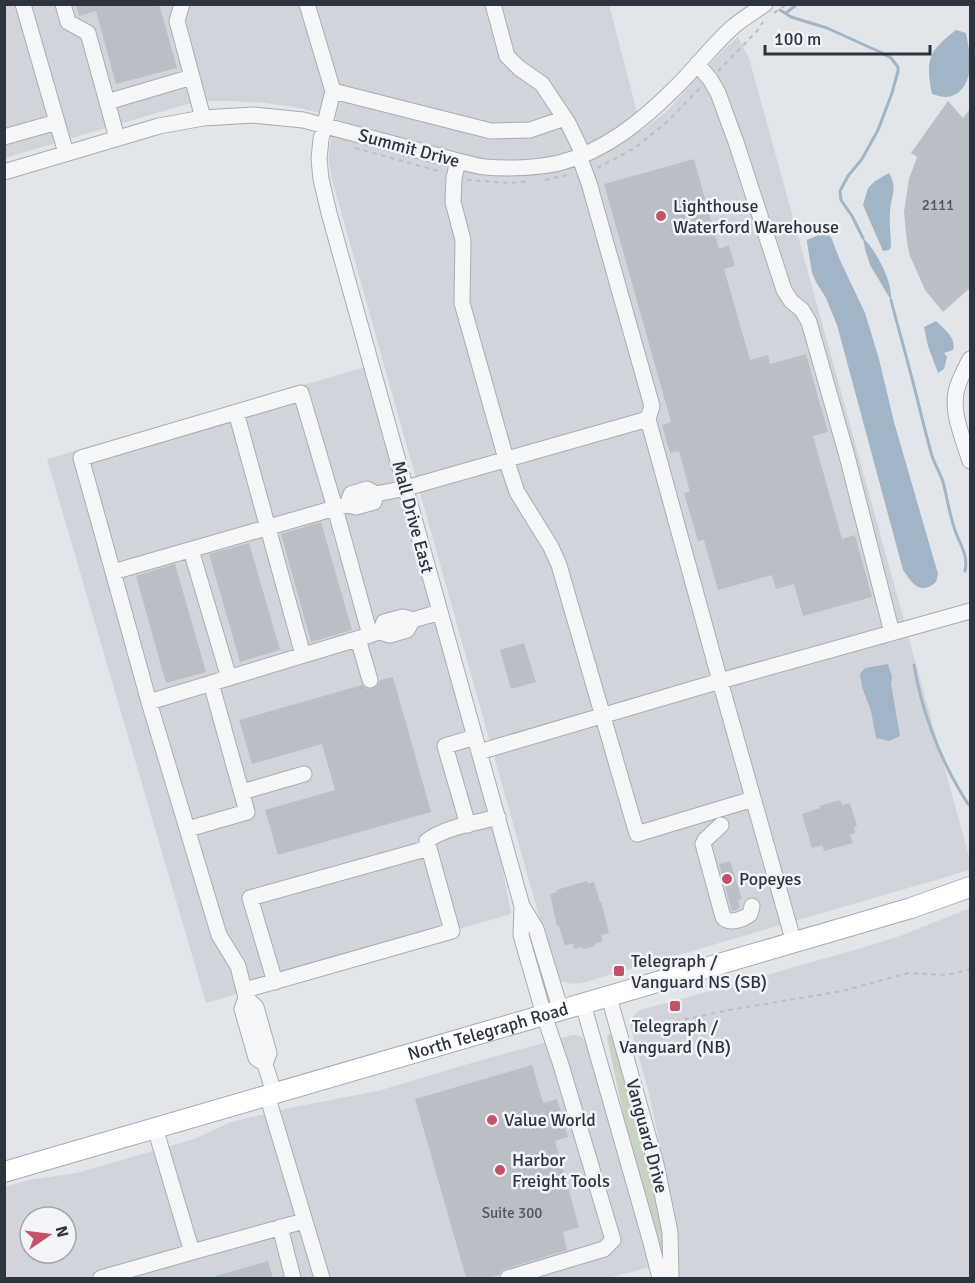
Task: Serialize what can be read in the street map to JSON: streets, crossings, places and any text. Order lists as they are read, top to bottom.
{
  "streets": {
    "main road": ["North Telegraph Road"],
    "street": ["Summit Drive", "Mall Drive East", "Vanguard Drive"]
  },
  "crossings": [
    ["Summit Drive", "Mall Drive East"],
    ["Mall Drive East", "North Telegraph Road"],
    ["North Telegraph Road", "Vanguard Drive"]
  ],
  "places": {
    "other": [
      "Lighthouse Waterford Warehouse",
      "Popeyes",
      "Value World",
      "Harbor Freight Tools"
    ],
    "transit": ["Telegraph / Vanguard NS (SB)", "Telegraph / Vanguard (NB)"]
  },
  "house_numbers": ["2111", "Suite 300"],
  "scale_bar": "100 m",
  "north": "right"
}
